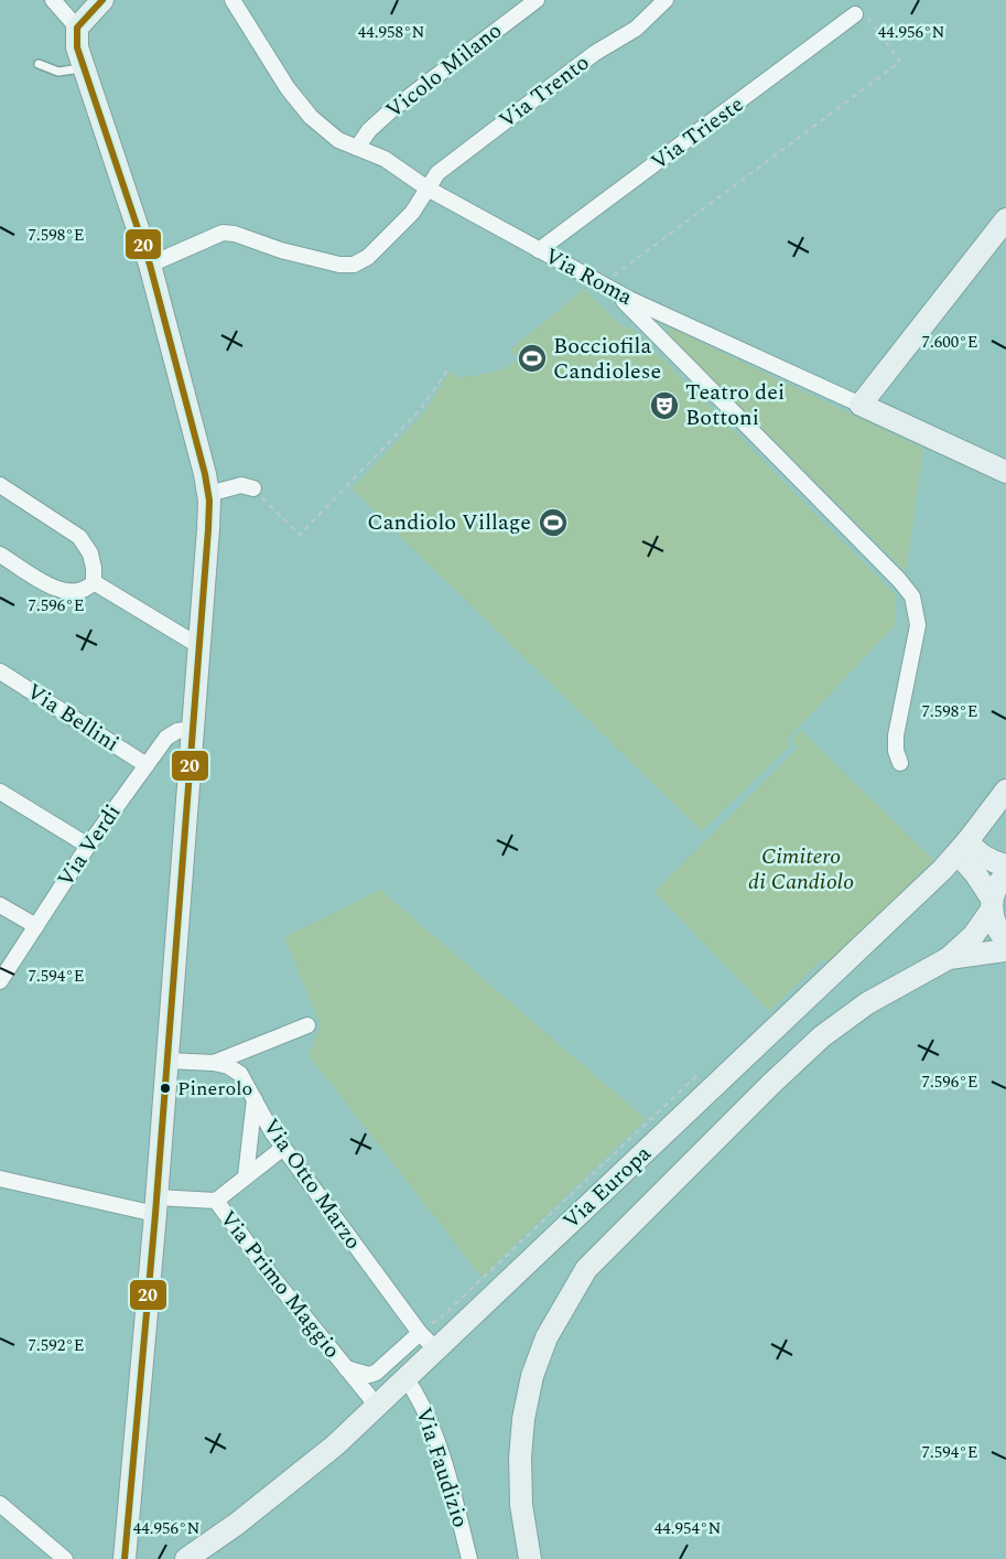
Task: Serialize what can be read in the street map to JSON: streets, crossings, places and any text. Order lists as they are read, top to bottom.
{
  "streets": {
    "main road": ["Via Roma", "Via Europa"],
    "street": [
      "Vicolo Milano",
      "Via Trento",
      "Via Trieste",
      "Via Bellini",
      "Via Verdi",
      "Via Otto Marzo",
      "Via Primo Maggio",
      "Via Faudizio"
    ]
  },
  "crossings": [
    ["Vicolo Milano", "Via Roma"],
    ["Via Trento", "Via Roma"],
    ["Via Trieste", "Via Roma"],
    ["Via Bellini", "Via Verdi"],
    ["Via Otto Marzo", "Via Europa"],
    ["Via Otto Marzo", "Via Primo Maggio"],
    ["Via Europa", "Via Primo Maggio"],
    ["Via Europa", "Via Faudizio"]
  ],
  "parks": ["Cimitero di Candiolo"],
  "places": {
    "sports": ["Bocciofila Candiolese", "Candiolo Village"],
    "theatre": ["Teatro dei Bottoni"],
    "other": ["Pinerolo"]
  },
  "lines": ["transit line 20"],
  "coordinates": [
    "44.956°N",
    "44.958°N",
    "7.598°E",
    "7.600°E",
    "7.596°E",
    "7.594°E",
    "7.592°E",
    "44.954°N"
  ]
}
